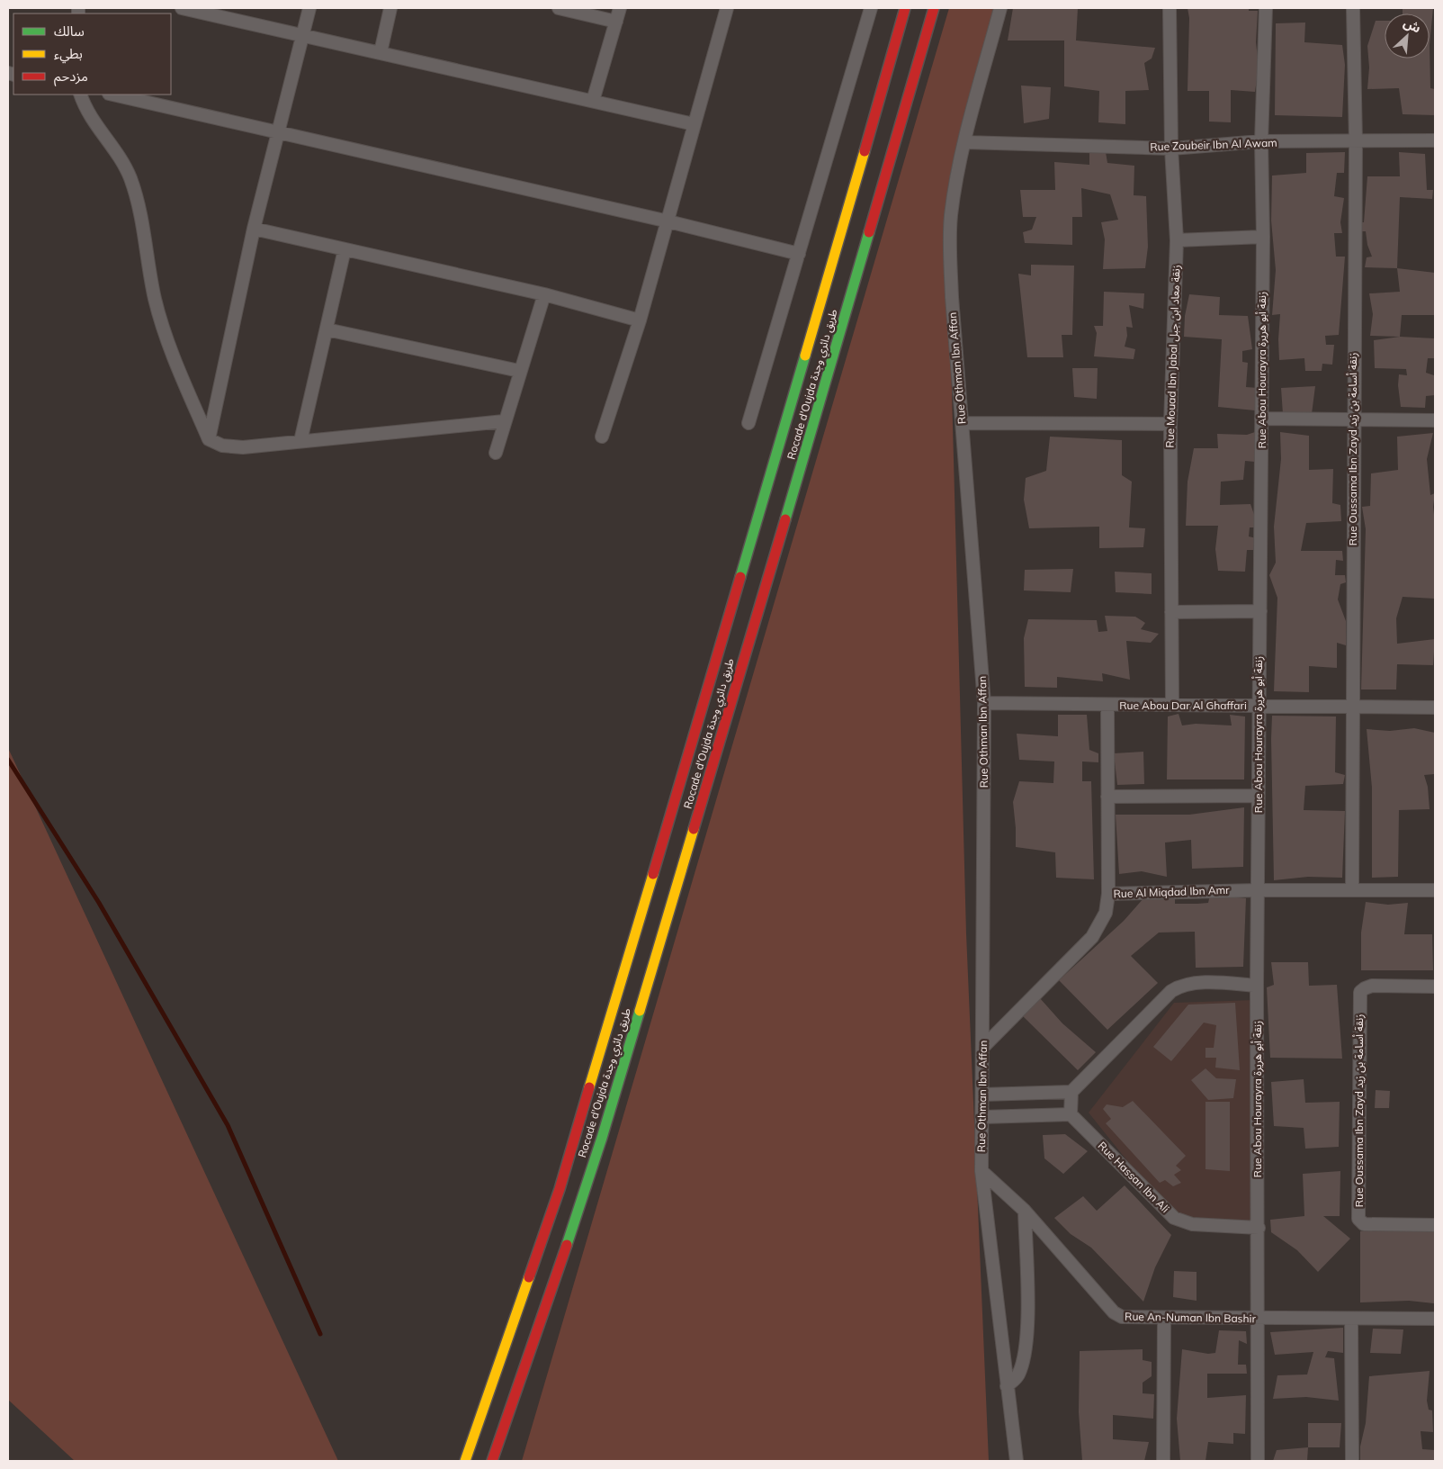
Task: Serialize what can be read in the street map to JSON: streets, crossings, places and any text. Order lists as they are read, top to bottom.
{
  "streets": {
    "highway": ["Rocade d'Oujda طريق دائري وجدة"],
    "street": [
      "Rue Zoubeir Ibn Al Awam",
      "Rue Mouad Ibn Jabal زنقة معاد ابن جبل",
      "Rue Othman Ibn Affan",
      "Rue Abou Hourayra زنقة أبو هريرة",
      "Rue Oussama Ibn Zayd زنقة أسامة بن زيد",
      "Rue Abou Dar Al Ghaffari",
      "Rue Al Miqdad Ibn Amr",
      "Rue Hassan Ibn Ali",
      "Rue An-Numan Ibn Bashir"
    ]
  },
  "crossings": [
    ["Rue Zoubeir Ibn Al Awam", "Rue Mouad Ibn Jabal زنقة معاد ابن جبل"],
    ["Rue Zoubeir Ibn Al Awam", "Rue Othman Ibn Affan"],
    ["Rue Zoubeir Ibn Al Awam", "Rue Abou Hourayra زنقة أبو هريرة"],
    ["Rue Zoubeir Ibn Al Awam", "Rue Oussama Ibn Zayd زنقة أسامة بن زيد"],
    ["Rue Mouad Ibn Jabal زنقة معاد ابن جبل", "Rue Abou Dar Al Ghaffari"],
    ["Rue Othman Ibn Affan", "Rue Abou Dar Al Ghaffari"],
    ["Rue Othman Ibn Affan", "Rue Al Miqdad Ibn Amr"],
    ["Rue Othman Ibn Affan", "Rue An-Numan Ibn Bashir"],
    ["Rue Abou Hourayra زنقة أبو هريرة", "Rue Abou Dar Al Ghaffari"],
    ["Rue Abou Hourayra زنقة أبو هريرة", "Rue Al Miqdad Ibn Amr"],
    ["Rue Abou Hourayra زنقة أبو هريرة", "Rue Hassan Ibn Ali"],
    ["Rue Abou Hourayra زنقة أبو هريرة", "Rue An-Numan Ibn Bashir"],
    ["Rue Oussama Ibn Zayd زنقة أسامة بن زيد", "Rue Abou Dar Al Ghaffari"],
    ["Rue Oussama Ibn Zayd زنقة أسامة بن زيد", "Rue Al Miqdad Ibn Amr"]
  ],
  "legend": ["سالك", "بطيء", "مزدحم"],
  "north": "top right"
}
